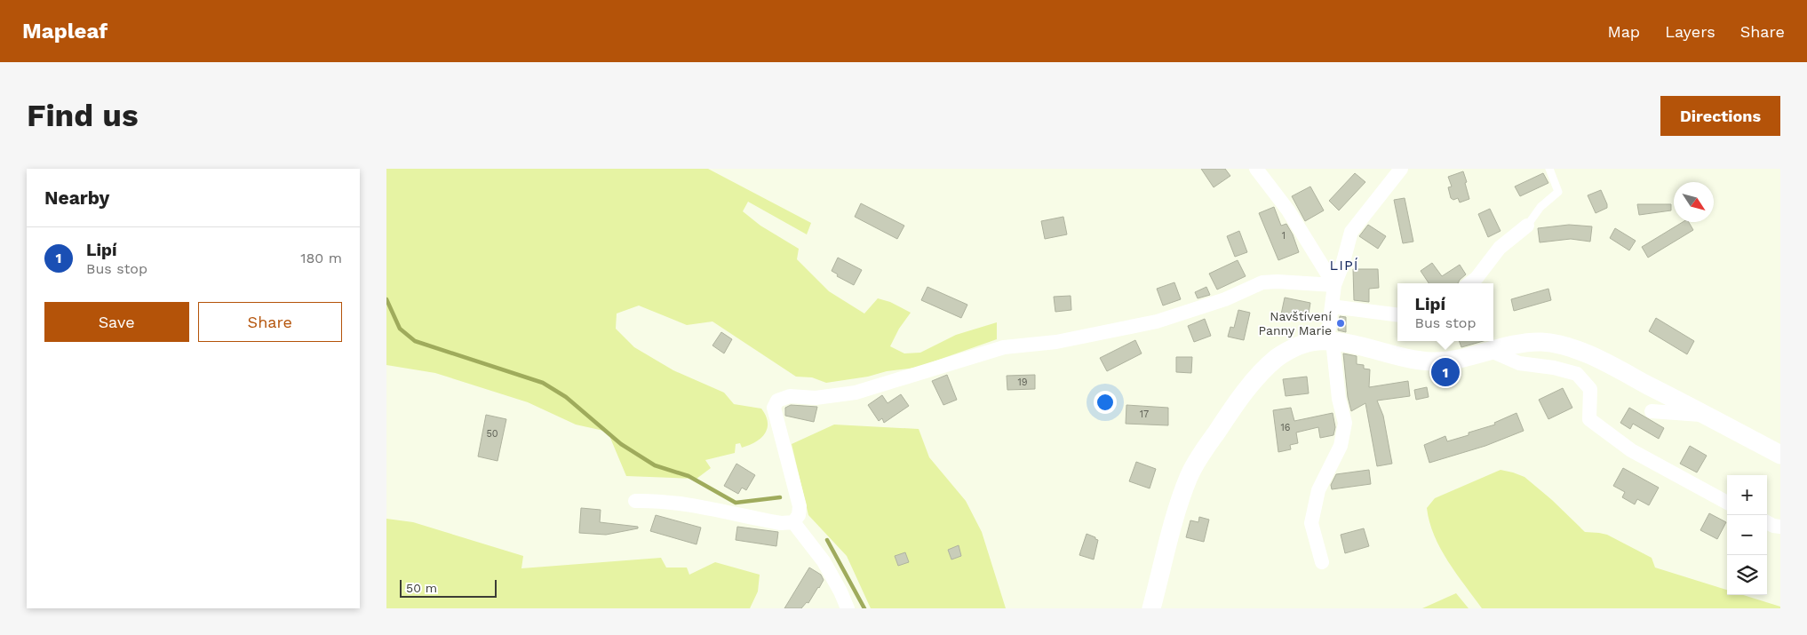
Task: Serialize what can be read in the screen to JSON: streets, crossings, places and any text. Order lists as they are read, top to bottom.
{
  "districts": ["LIPÍ"],
  "places": ["Navštívení Panny Marie"],
  "house_numbers": [
    "1",
    "19",
    "17",
    "16",
    "50"
  ],
  "scale_bar": "50 m",
  "north": "bottom right",
  "page": {
    "header": "Mapleaf",
    "nav": ["Map", "Layers", "Share"],
    "buttons": [
      "Directions",
      ["Save", "Share"]
    ],
    "title": "Find us",
    "heading": "Nearby",
    "list": [
      {
        "mark": "1",
        "name": "Lipí",
        "note": "Bus stop",
        "value": "180 m"
      }
    ],
    "popup": ["Lipí", "Bus stop"],
    "pins": "1",
    "map_buttons": ["+", "−"],
    "scale": "50 m"
  }
}
